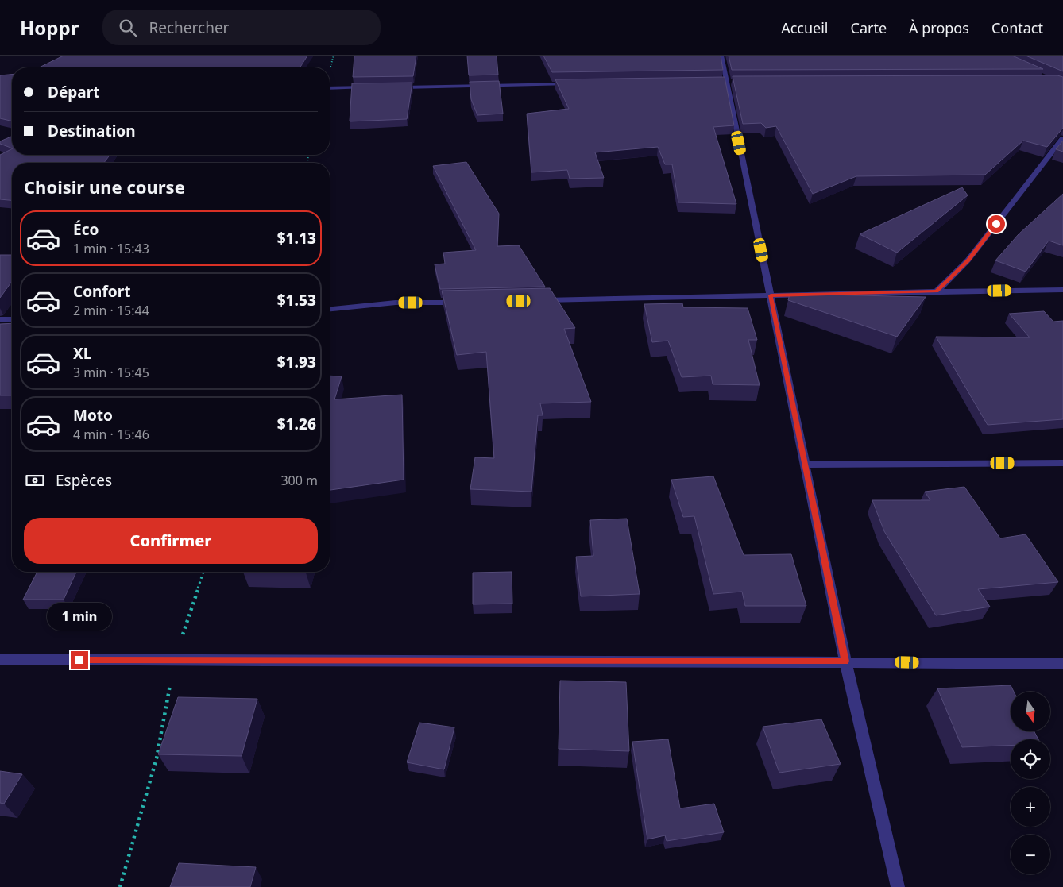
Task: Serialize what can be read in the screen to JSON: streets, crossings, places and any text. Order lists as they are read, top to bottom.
{
  "north": "bottom",
  "page": {
    "header": "Hoppr",
    "search": "Rechercher",
    "nav": [
      "Accueil",
      "Carte",
      "À propos",
      "Contact"
    ],
    "banner": ["Départ", "Destination"],
    "heading": "Choisir une course",
    "list": [
      {
        "name": "Éco",
        "note": "1 min · 15:43",
        "value": "$1.13"
      },
      {
        "name": "Confort",
        "note": "2 min · 15:44",
        "value": "$1.53"
      },
      {
        "name": "XL",
        "note": "3 min · 15:45",
        "value": "$1.93"
      },
      {
        "name": "Moto",
        "note": "4 min · 15:46",
        "value": "$1.26"
      }
    ],
    "pay": ["Espèces", "300 m"],
    "buttons": "Confirmer",
    "bubble": "1 min",
    "map_buttons": ["+", "−"]
  }
}
